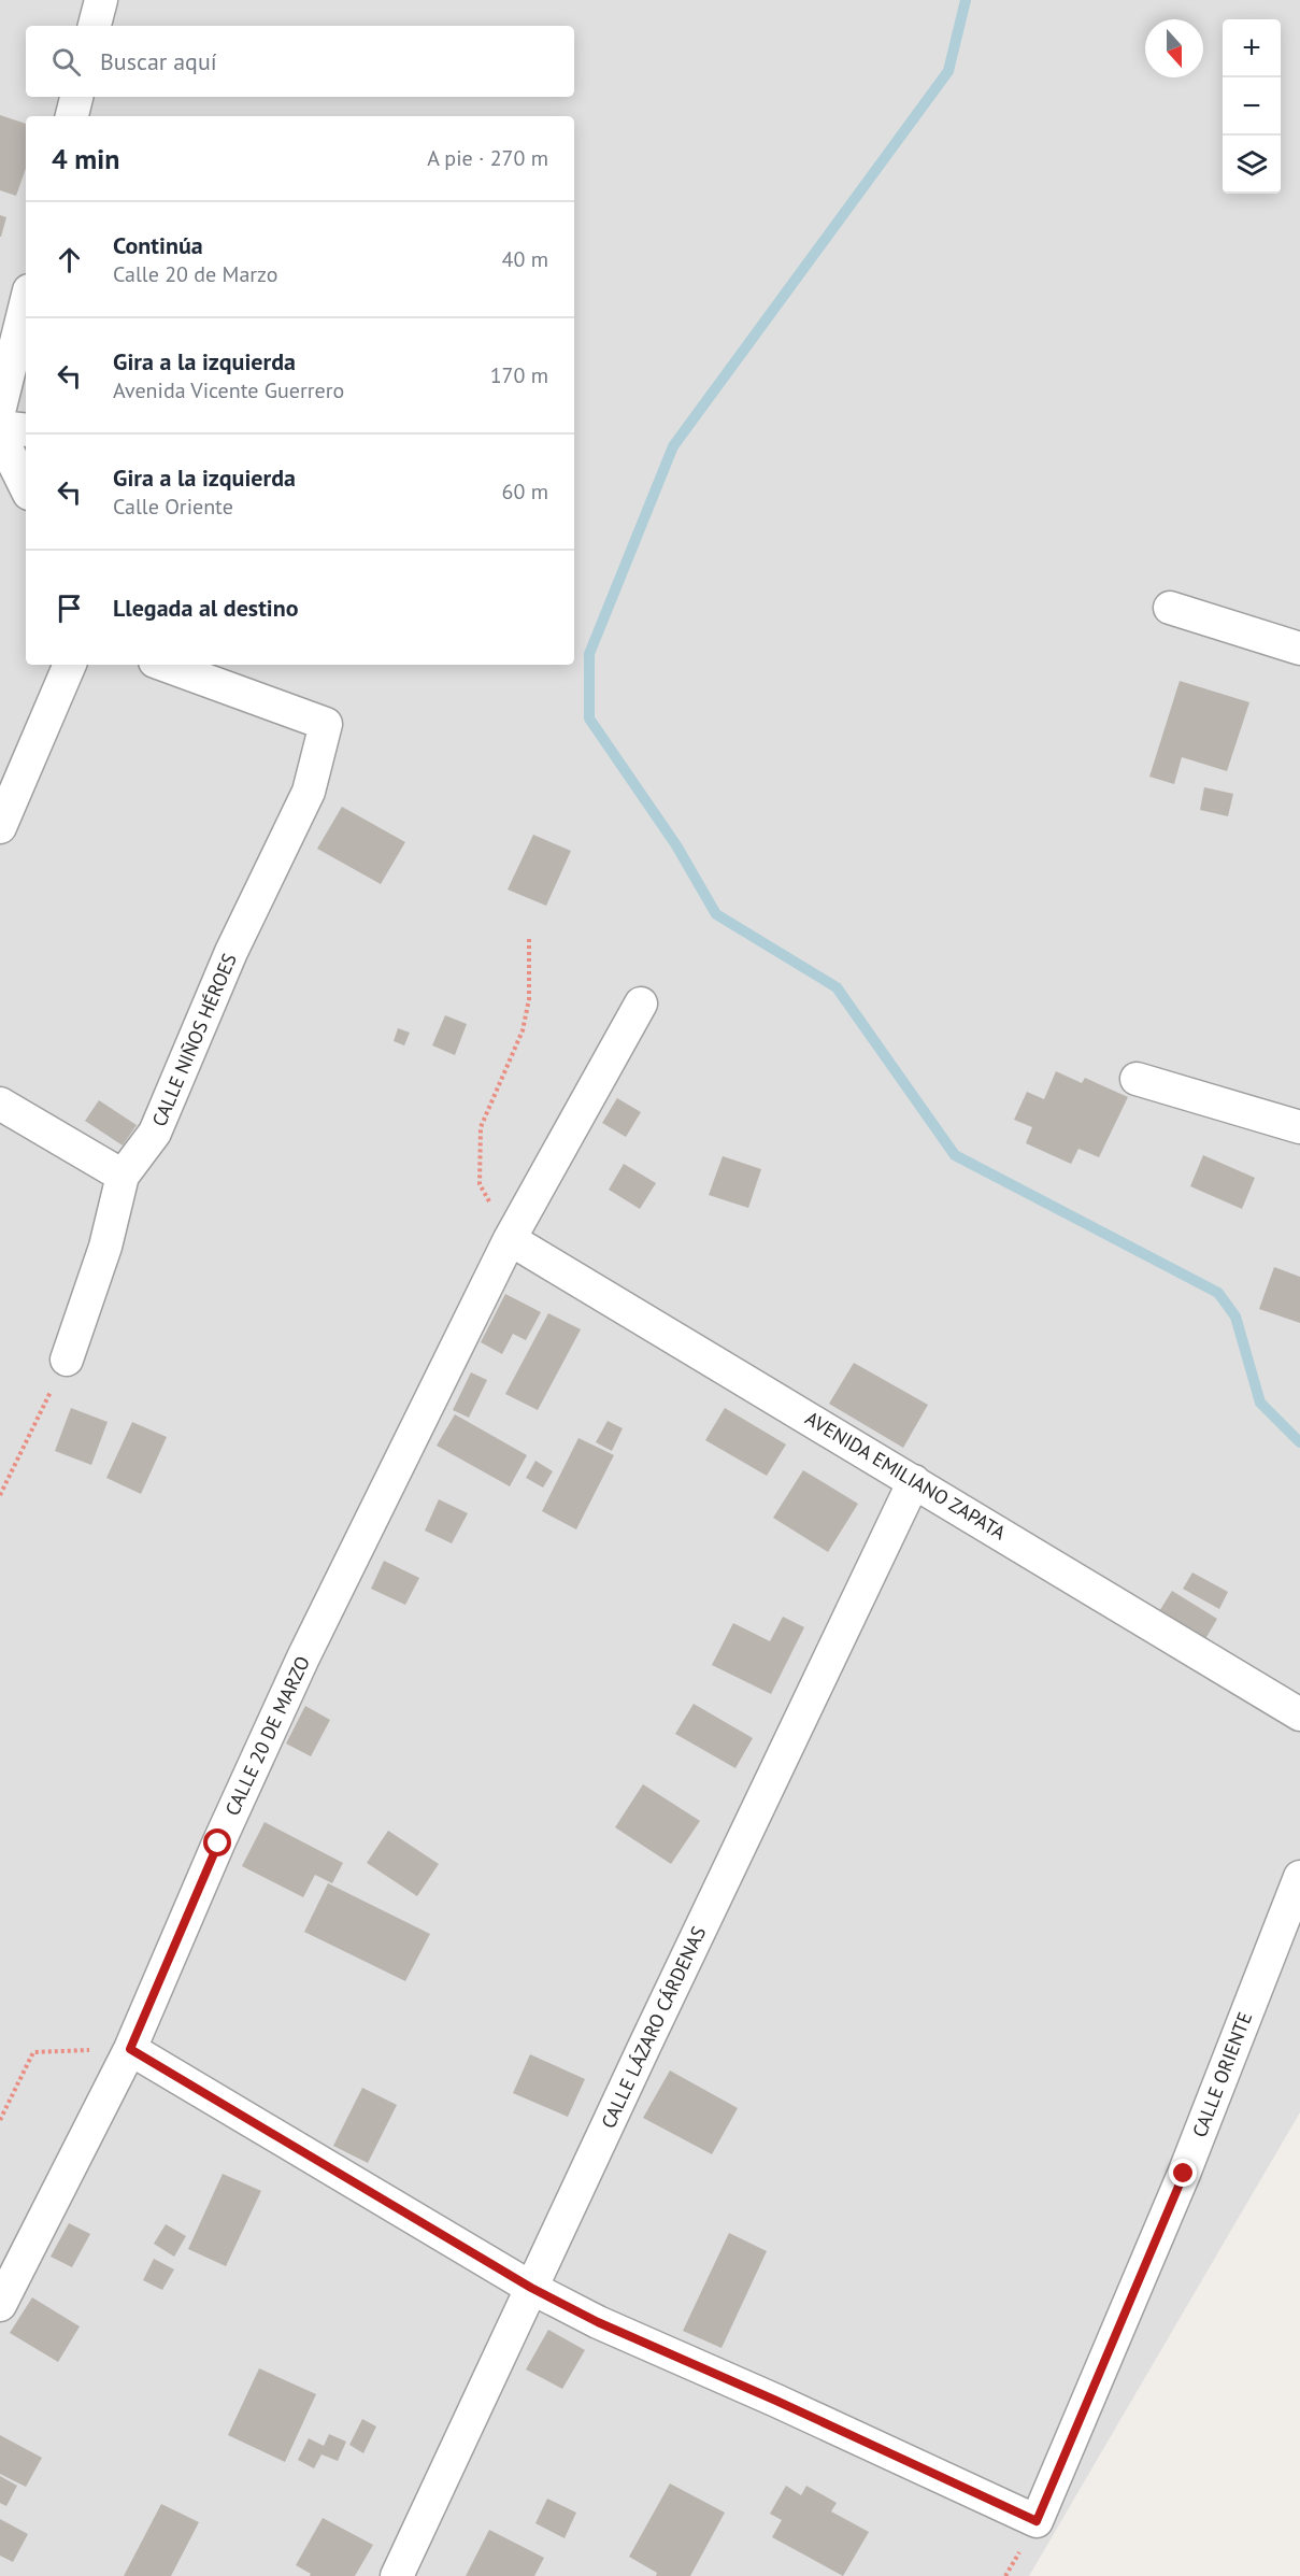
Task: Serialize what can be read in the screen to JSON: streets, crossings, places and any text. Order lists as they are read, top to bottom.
{
  "streets": {
    "street": [
      "CALLE NIÑOS HÉROES",
      "AVENIDA EMILIANO ZAPATA",
      "CALLE 20 DE MARZO",
      "CALLE LÁZARO CÁRDENAS",
      "CALLE ORIENTE"
    ]
  },
  "crossings": [
    ["AVENIDA EMILIANO ZAPATA", "CALLE 20 DE MARZO"],
    ["AVENIDA EMILIANO ZAPATA", "CALLE LÁZARO CÁRDENAS"],
    ["CALLE LÁZARO CÁRDENAS", "CALLE ORIENTE"]
  ],
  "north": "bottom",
  "page": {
    "map_buttons": ["+", "−"],
    "search": "Buscar aquí",
    "heading": ["4 min", "A pie · 270 m"],
    "list": [
      ["Continúa", "Calle 20 de Marzo", "40 m"],
      ["Gira a la izquierda", "Avenida Vicente Guerrero", "170 m"],
      ["Gira a la izquierda", "Calle Oriente", "60 m"],
      "Llegada al destino"
    ]
  }
}
